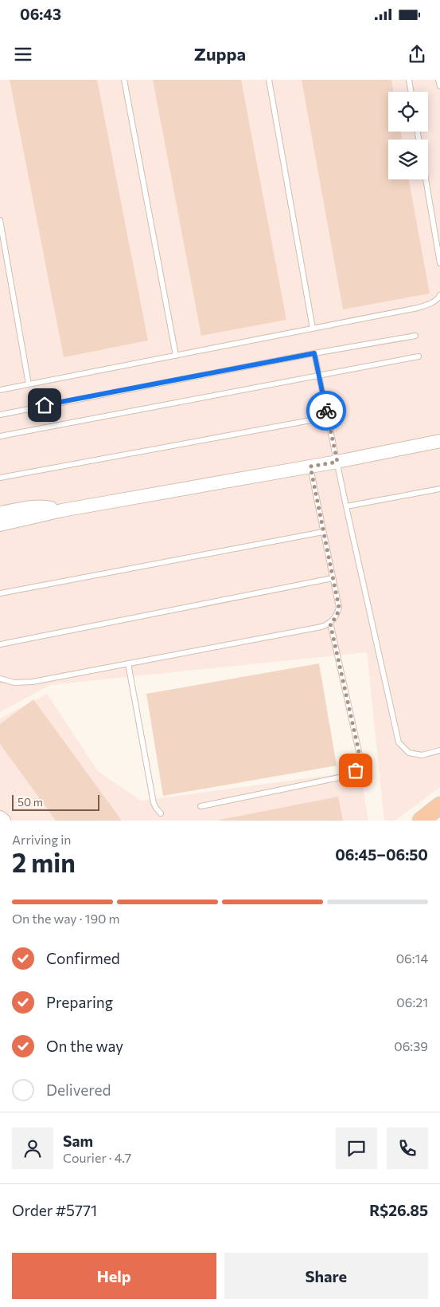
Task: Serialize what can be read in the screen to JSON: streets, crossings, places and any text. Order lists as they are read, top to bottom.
{
  "scale_bar": "50 m",
  "page": {
    "status": "06:43",
    "header": "Zuppa",
    "scale": "50 m",
    "heading": ["2 min", "Arriving in", "06:45–06:50"],
    "panel": [
      "Sam",
      "Courier · 4.7",
      "Order #5771",
      "R$26.85"
    ],
    "bar": "On the way · 190 m",
    "list": [
      ["Confirmed", "06:14"],
      ["Preparing", "06:21"],
      ["On the way", "06:39"],
      "Delivered"
    ],
    "buttons": ["Help", "Share"]
  }
}
